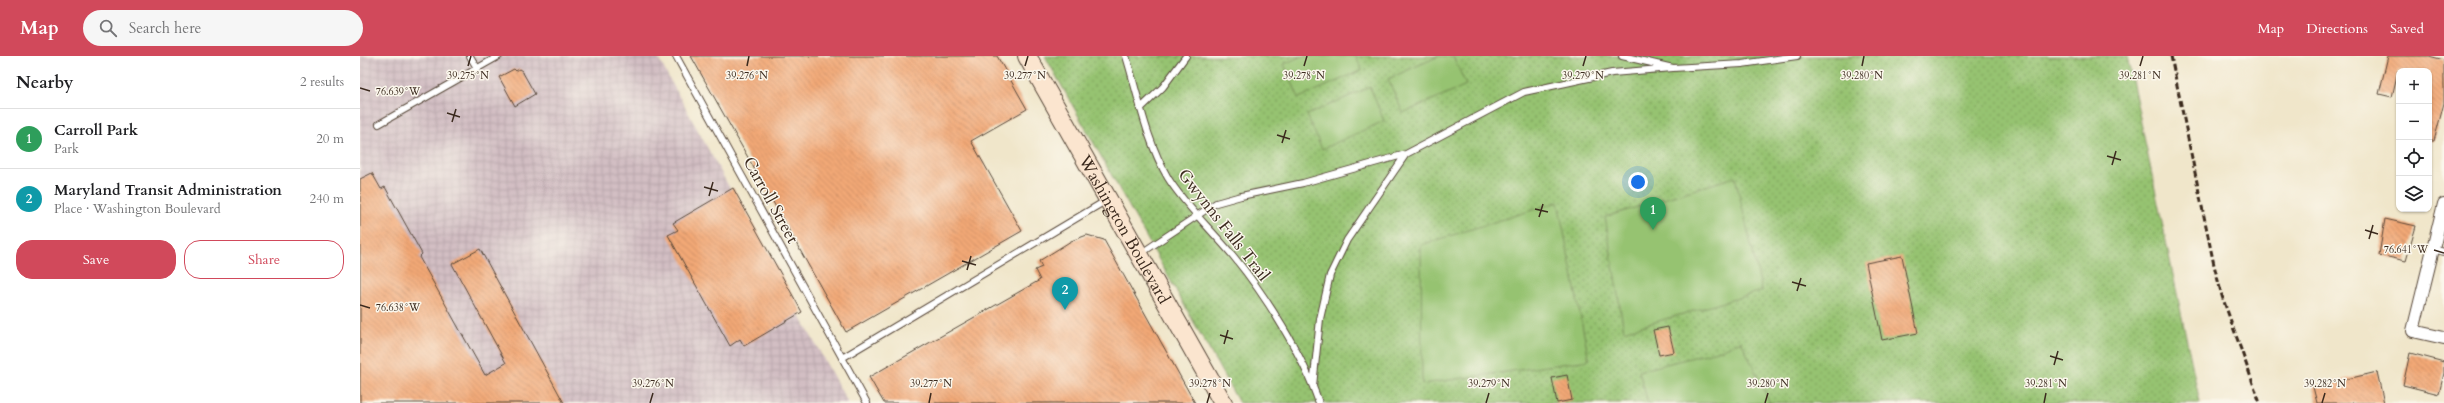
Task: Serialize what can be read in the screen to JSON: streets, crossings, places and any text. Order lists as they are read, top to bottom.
{
  "streets": {
    "main road": ["Washington Boulevard"],
    "lane": ["Carroll Street", "Gwynns Falls Trail"]
  },
  "page": {
    "header": "Map",
    "search": "Search here",
    "nav": ["Map", "Directions", "Saved"],
    "heading": ["Nearby", "2 results"],
    "map_buttons": ["+", "−"],
    "list": [
      {
        "mark": "1",
        "name": "Carroll Park",
        "note": "Park",
        "value": "20 m"
      },
      {
        "mark": "2",
        "name": "Maryland Transit Administration",
        "note": "Place · Washington Boulevard",
        "value": "240 m"
      }
    ],
    "pins": ["1", "2"],
    "buttons": ["Save", "Share"]
  },
  "coordinates": [
    "39.275°N",
    "39.276°N",
    "39.277°N",
    "39.278°N",
    "39.279°N",
    "39.280°N",
    "39.281°N",
    "76.639°W",
    "76.641°W",
    "76.638°W",
    "39.282°N"
  ]
}
